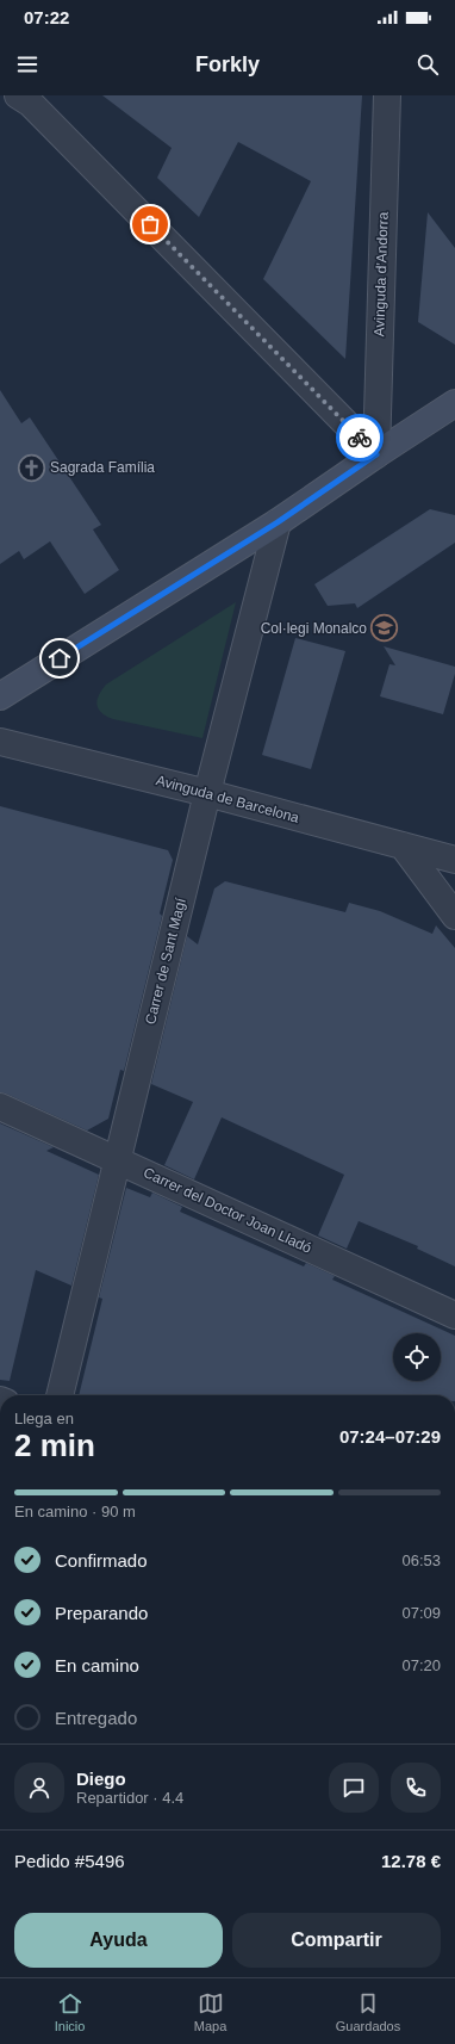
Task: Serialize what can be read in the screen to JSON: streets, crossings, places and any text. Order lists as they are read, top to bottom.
{
  "streets": {
    "street": [
      "Avinguda d'Andorra",
      "Avinguda de Barcelona",
      "Carrer de Sant Magí",
      "Carrer del Doctor Joan Lladó"
    ]
  },
  "crossings": [
    ["Avinguda de Barcelona", "Carrer de Sant Magí"],
    ["Carrer de Sant Magí", "Carrer del Doctor Joan Lladó"]
  ],
  "places": {
    "church": ["Sagrada Família"],
    "school or university": ["Col·legi Monalco"]
  },
  "page": {
    "status": "07:22",
    "header": "Forkly",
    "heading": ["2 min", "Llega en", "07:24–07:29"],
    "panel": [
      "Diego",
      "Repartidor · 4.4",
      "Pedido #5496",
      "12.78 €"
    ],
    "bar": "En camino · 90 m",
    "list": [
      ["Confirmado", "06:53"],
      ["Preparando", "07:09"],
      ["En camino", "07:20"],
      "Entregado"
    ],
    "buttons": ["Ayuda", "Compartir"],
    "tabs": ["Inicio", "Mapa", "Guardados"]
  }
}
